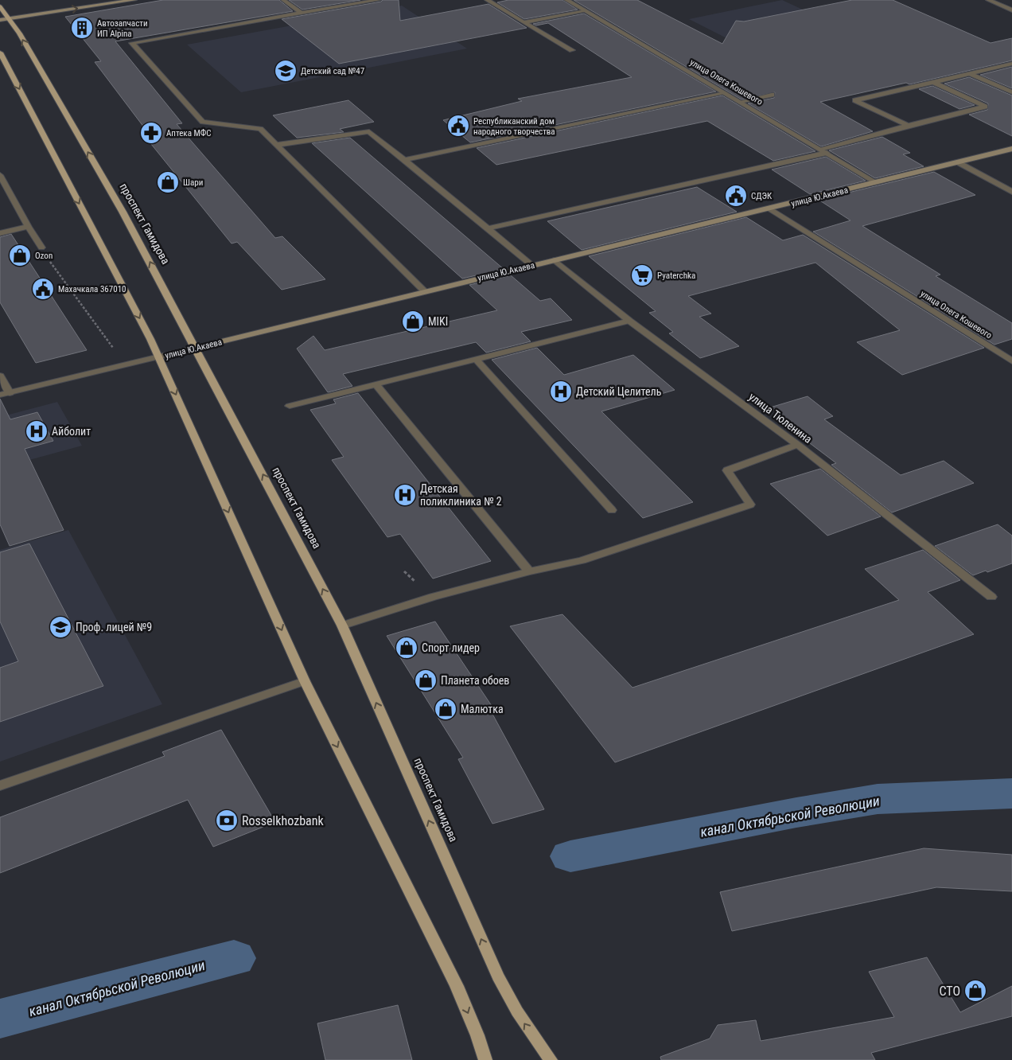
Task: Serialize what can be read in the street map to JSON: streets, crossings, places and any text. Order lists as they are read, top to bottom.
{
  "streets": {
    "main road": ["улица Ю.Акаева", "проспект Гамидова"],
    "street": ["улица Олега Кошевого", "улица Тюленина"]
  },
  "crossings": [
    ["улица Олега Кошевого", "улица Ю.Акаева"],
    ["улица Ю.Акаева", "проспект Гамидова"],
    ["улица Ю.Акаева", "улица Тюленина"]
  ],
  "water": ["канал Октябрьской Революции"],
  "places": {
    "building": ["Автозапчасти ИП Alpina"],
    "school or university": ["Детский сад №47", "Проф. лицей №9"],
    "public building": ["Республиканский дом народного творчества", "СДЭК", "Махачкала 367010"],
    "pharmacy": ["Аптека МФС"],
    "shop": [
      "Шари",
      "Ozon",
      "MIKI",
      "Спорт лидер",
      "Планета обоев",
      "Малютка",
      "СТО"
    ],
    "supermarket": ["Pyaterchka"],
    "hospital": ["Детский Целитель", "Айболит", "Детская поликлиника № 2"],
    "bank": ["Rosselkhozbank"]
  }
}
